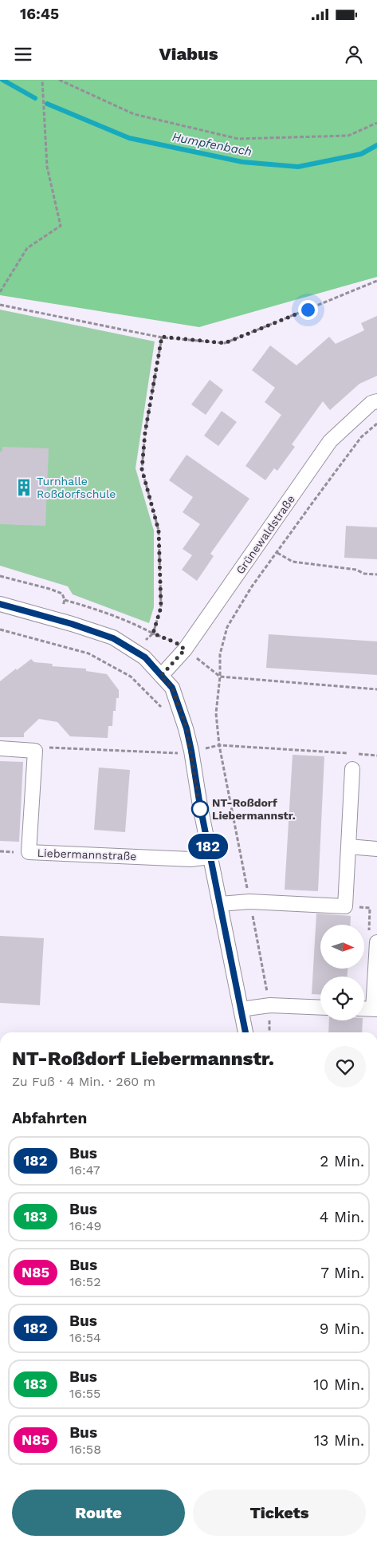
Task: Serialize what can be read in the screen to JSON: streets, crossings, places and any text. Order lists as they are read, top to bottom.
{
  "streets": {
    "street": ["Grünewaldstraße", "Liebermannstraße"]
  },
  "water": ["Humpfenbach"],
  "places": {
    "building": ["Turnhalle Roßdorfschule"],
    "other": ["NT-Roßdorf Liebermannstr."]
  },
  "lines": ["bus line 182"],
  "north": "right",
  "page": {
    "status": "16:45",
    "header": "Viabus",
    "on_map": "182",
    "heading": [
      ["NT-Roßdorf Liebermannstr.", "Zu Fuß · 4 Min. · 260 m"],
      "Abfahrten"
    ],
    "list": [
      {
        "mark": "182",
        "name": "Bus",
        "note": "16:47",
        "value": "2 Min."
      },
      {
        "mark": "183",
        "name": "Bus",
        "note": "16:49",
        "value": "4 Min."
      },
      {
        "mark": "N85",
        "name": "Bus",
        "note": "16:52",
        "value": "7 Min."
      },
      {
        "mark": "182",
        "name": "Bus",
        "note": "16:54",
        "value": "9 Min."
      },
      {
        "mark": "183",
        "name": "Bus",
        "note": "16:55",
        "value": "10 Min."
      },
      {
        "mark": "N85",
        "name": "Bus",
        "note": "16:58",
        "value": "13 Min."
      }
    ],
    "buttons": ["Route", "Tickets"]
  }
}
